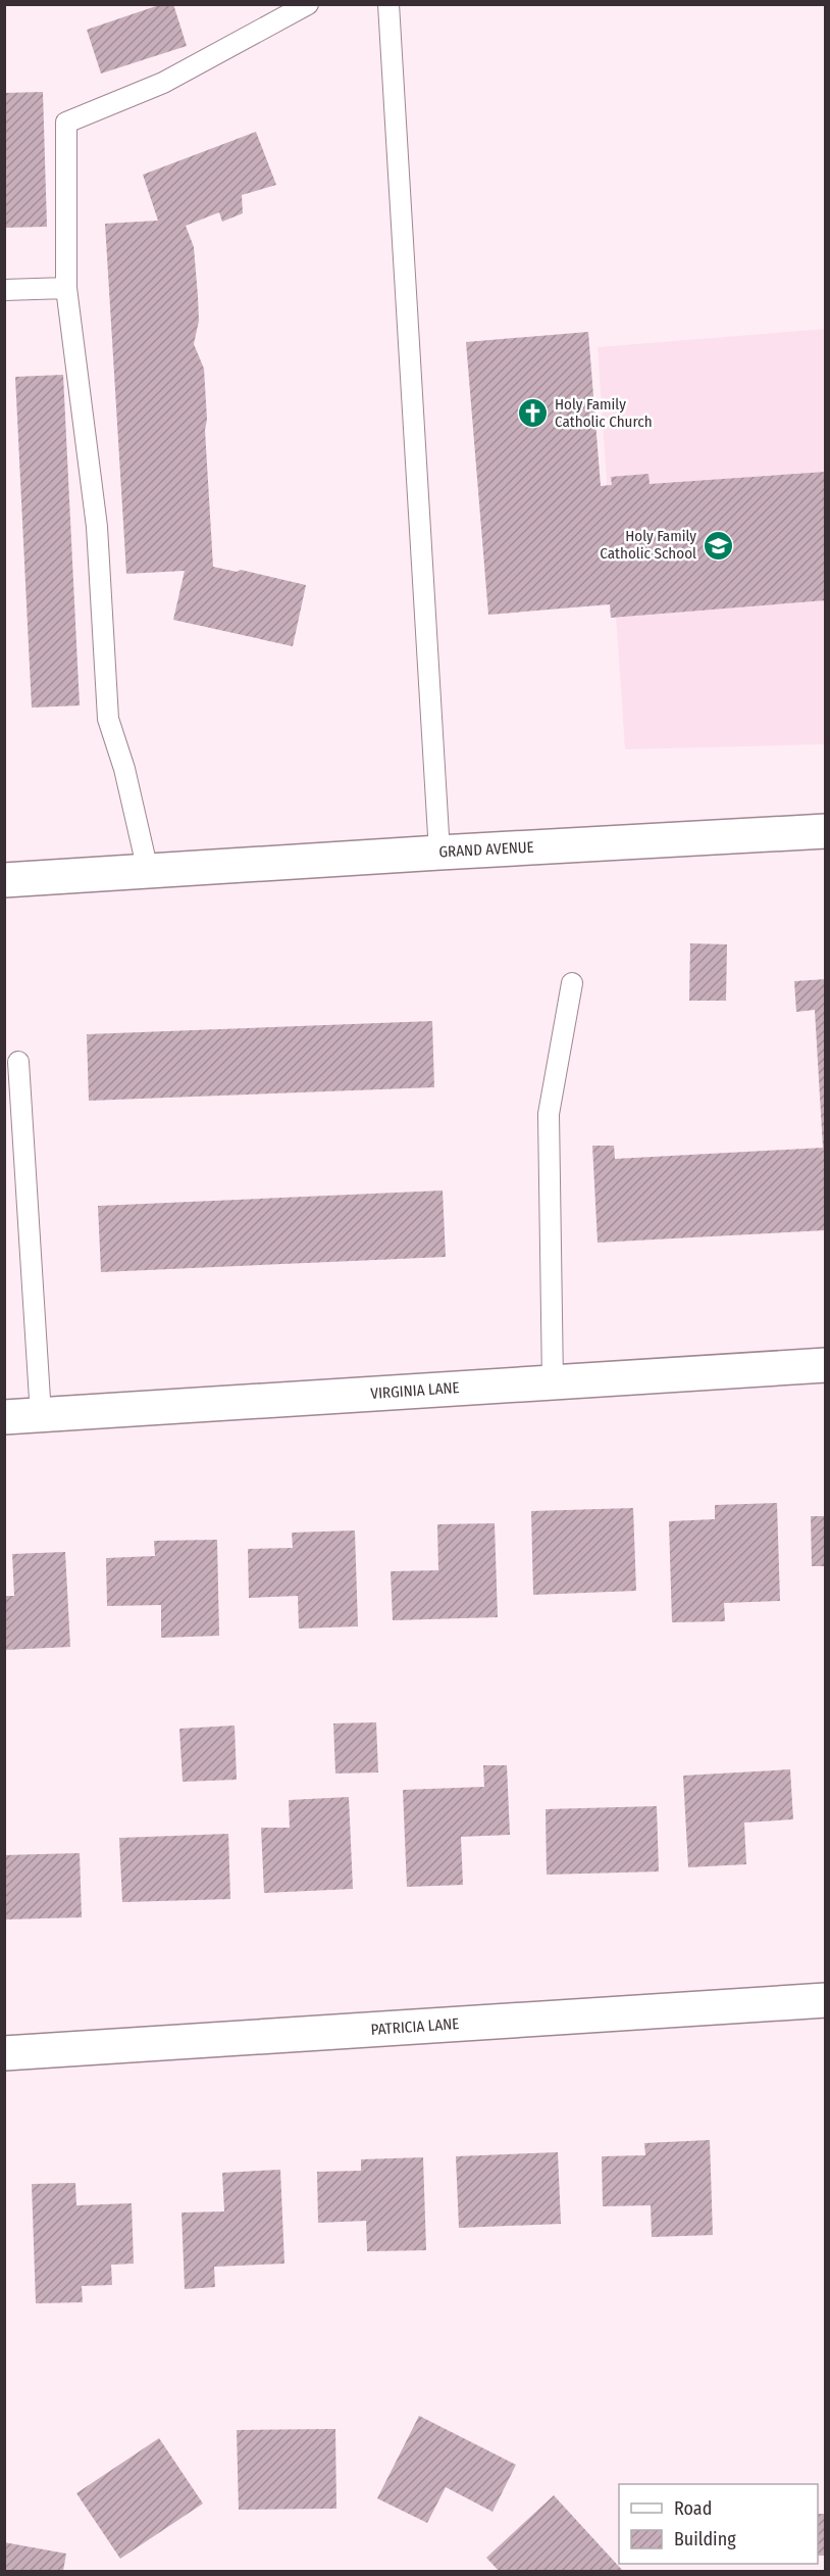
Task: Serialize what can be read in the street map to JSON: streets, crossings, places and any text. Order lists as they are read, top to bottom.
{
  "streets": {
    "street": ["GRAND AVENUE", "VIRGINIA LANE", "PATRICIA LANE"]
  },
  "places": {
    "church": ["Holy Family Catholic Church"],
    "school or university": ["Holy Family Catholic School"]
  },
  "legend": ["Road", "Building"]
}
